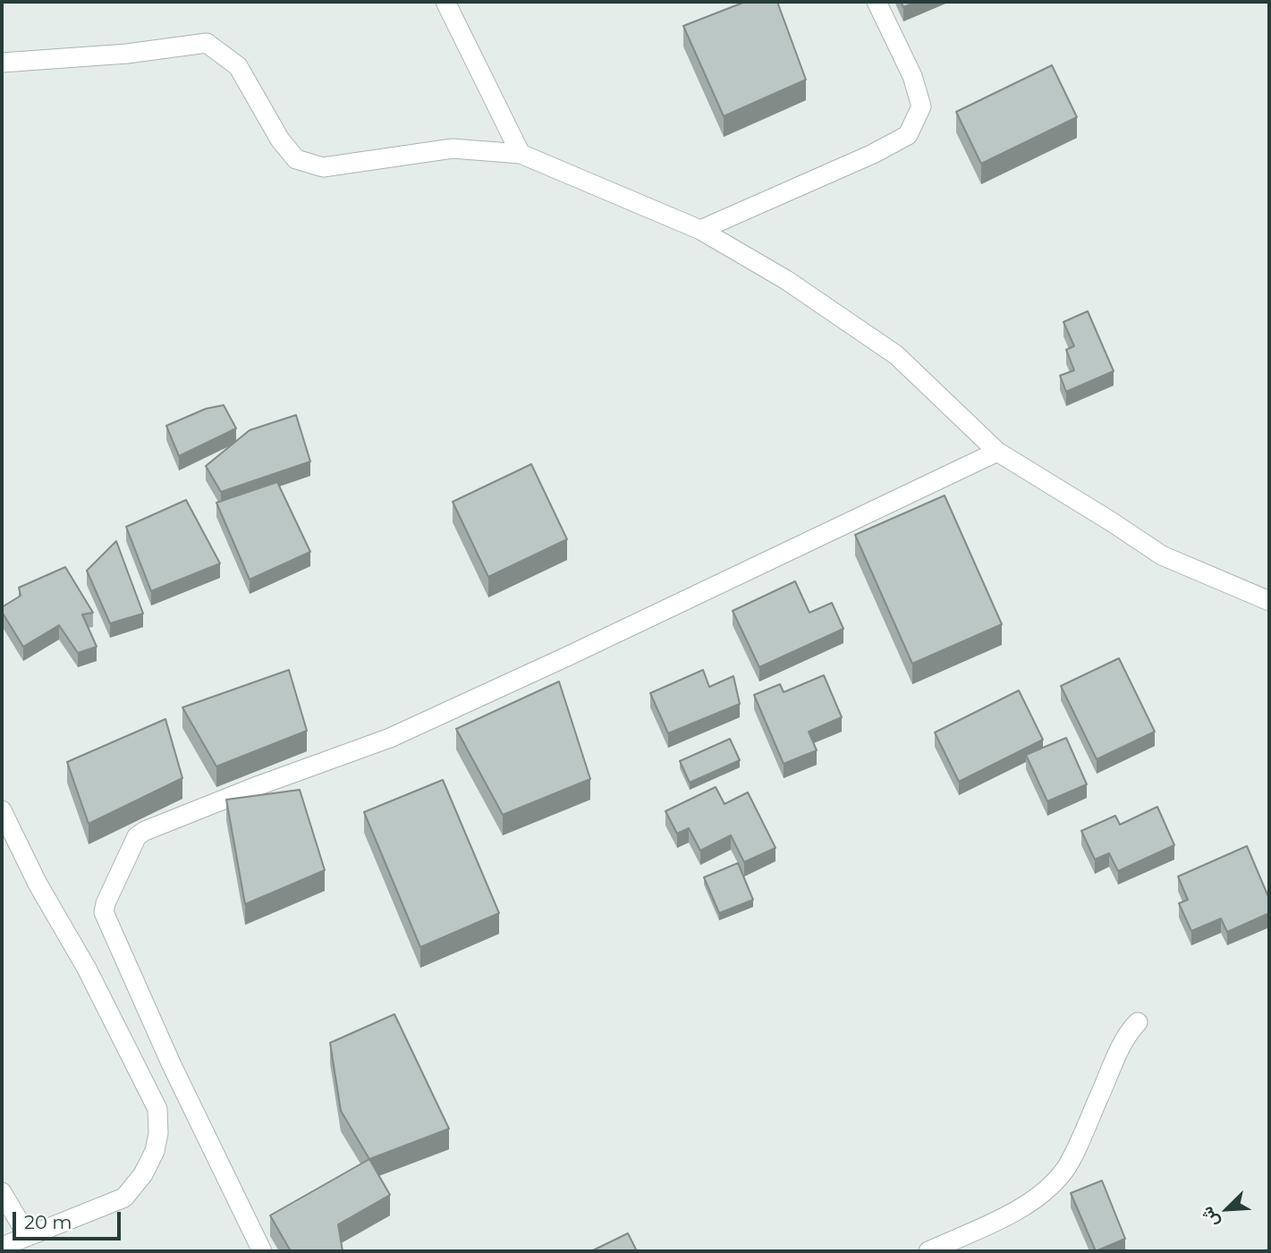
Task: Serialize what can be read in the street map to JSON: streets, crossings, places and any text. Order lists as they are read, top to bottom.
{
  "scale_bar": "20 m",
  "north": "bottom left"
}
